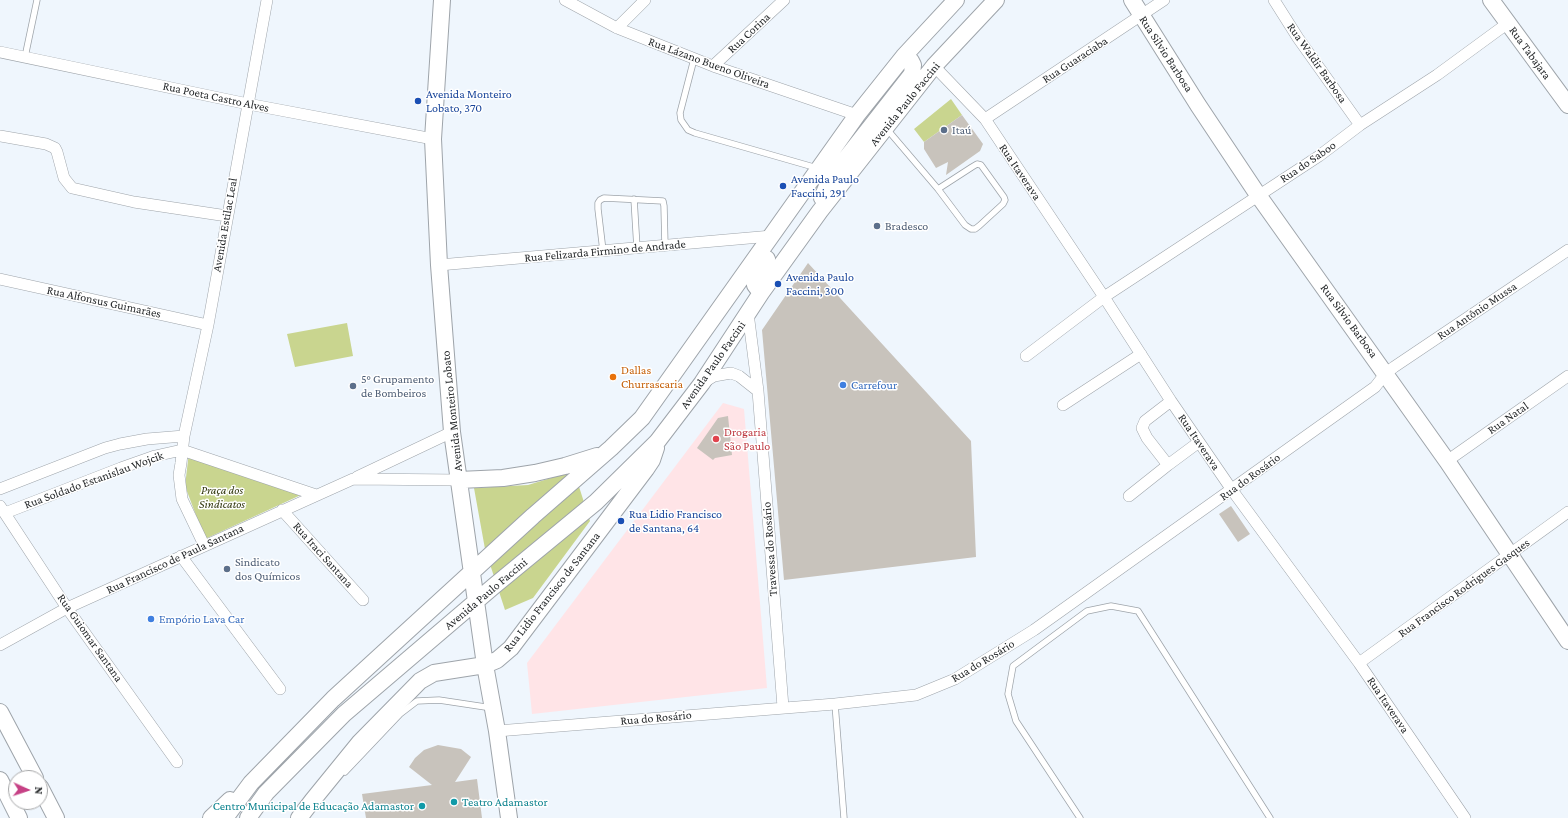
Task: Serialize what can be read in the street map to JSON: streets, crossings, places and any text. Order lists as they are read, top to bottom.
{
  "streets": {
    "main road": [
      "Rua Tabajara",
      "Rua Silvio Barbosa",
      "Avenida Paulo Faccini",
      "Avenida Monteiro Lobato",
      "Rua Lidio Francisco de Santana"
    ],
    "street": [
      "Rua Corina",
      "Rua Guaraciaba",
      "Rua Lázano Bueno Oliveira",
      "Rua Waldir Barbosa",
      "Rua Poeta Castro Alves",
      "Rua do Saboo",
      "Rua Itaverava",
      "Avenida Estilac Leal",
      "Rua Felizarda Firmino de Andrade",
      "Rua Alfonsus Guimarães",
      "Rua Antônio Mussa",
      "Rua Natal",
      "Rua do Rosário",
      "Rua Soldado Estanislau Wojcik",
      "Travessa do Rosário",
      "Rua Iraci Santana",
      "Rua Francisco de Paula Santana",
      "Rua Francisco Rodrigues Gasques",
      "Rua Guiomar Santana"
    ]
  },
  "crossings": [
    ["Rua Corina", "Rua Lázano Bueno Oliveira"],
    ["Rua Tabajara", "Rua do Saboo"],
    ["Rua Silvio Barbosa", "Rua Guaraciaba"],
    ["Rua Silvio Barbosa", "Rua do Saboo"],
    ["Rua Silvio Barbosa", "Rua Antônio Mussa"],
    ["Rua Silvio Barbosa", "Rua Natal"],
    ["Rua Silvio Barbosa", "Rua do Rosário"],
    ["Rua Silvio Barbosa", "Rua Francisco Rodrigues Gasques"],
    ["Rua Guaraciaba", "Rua Itaverava"],
    ["Rua Lázano Bueno Oliveira", "Avenida Paulo Faccini"],
    ["Rua Waldir Barbosa", "Rua do Saboo"],
    ["Rua Poeta Castro Alves", "Avenida Estilac Leal"],
    ["Rua Poeta Castro Alves", "Avenida Monteiro Lobato"],
    ["Avenida Paulo Faccini", "Rua Itaverava"],
    ["Avenida Paulo Faccini", "Rua Felizarda Firmino de Andrade"],
    ["Avenida Paulo Faccini", "Avenida Monteiro Lobato"],
    ["Avenida Paulo Faccini", "Travessa do Rosário"],
    ["Avenida Paulo Faccini", "Rua Lidio Francisco de Santana"],
    ["Rua do Saboo", "Rua Itaverava"],
    ["Rua Itaverava", "Rua do Rosário"],
    ["Rua Itaverava", "Rua Francisco Rodrigues Gasques"],
    ["Avenida Estilac Leal", "Rua Alfonsus Guimarães"],
    ["Avenida Estilac Leal", "Rua Soldado Estanislau Wojcik"],
    ["Avenida Estilac Leal", "Rua Francisco de Paula Santana"],
    ["Rua Felizarda Firmino de Andrade", "Avenida Monteiro Lobato"],
    ["Rua Antônio Mussa", "Rua do Rosário"],
    ["Avenida Monteiro Lobato", "Rua do Rosário"],
    ["Avenida Monteiro Lobato", "Rua Francisco de Paula Santana"],
    ["Avenida Monteiro Lobato", "Rua Lidio Francisco de Santana"],
    ["Rua do Rosário", "Travessa do Rosário"],
    ["Rua Soldado Estanislau Wojcik", "Rua Guiomar Santana"],
    ["Rua Iraci Santana", "Rua Francisco de Paula Santana"],
    ["Rua Francisco de Paula Santana", "Rua Guiomar Santana"]
  ],
  "parks": ["Praça dos Sindicatos"],
  "places": [
    "Avenida Monteiro Lobato, 370",
    "Itaú",
    "Avenida Paulo Faccini, 291",
    "Bradesco",
    "Avenida Paulo Faccini, 300",
    "Dallas Churrascaria",
    "Carrefour",
    "5° Grupamento de Bombeiros",
    "Drogaria São Paulo",
    "Rua Lidio Francisco de Santana, 64",
    "Sindicato dos Químicos",
    "Empório Lava Car",
    "Teatro Adamastor",
    "Centro Municipal de Educação Adamastor"
  ],
  "north": "right"
}
